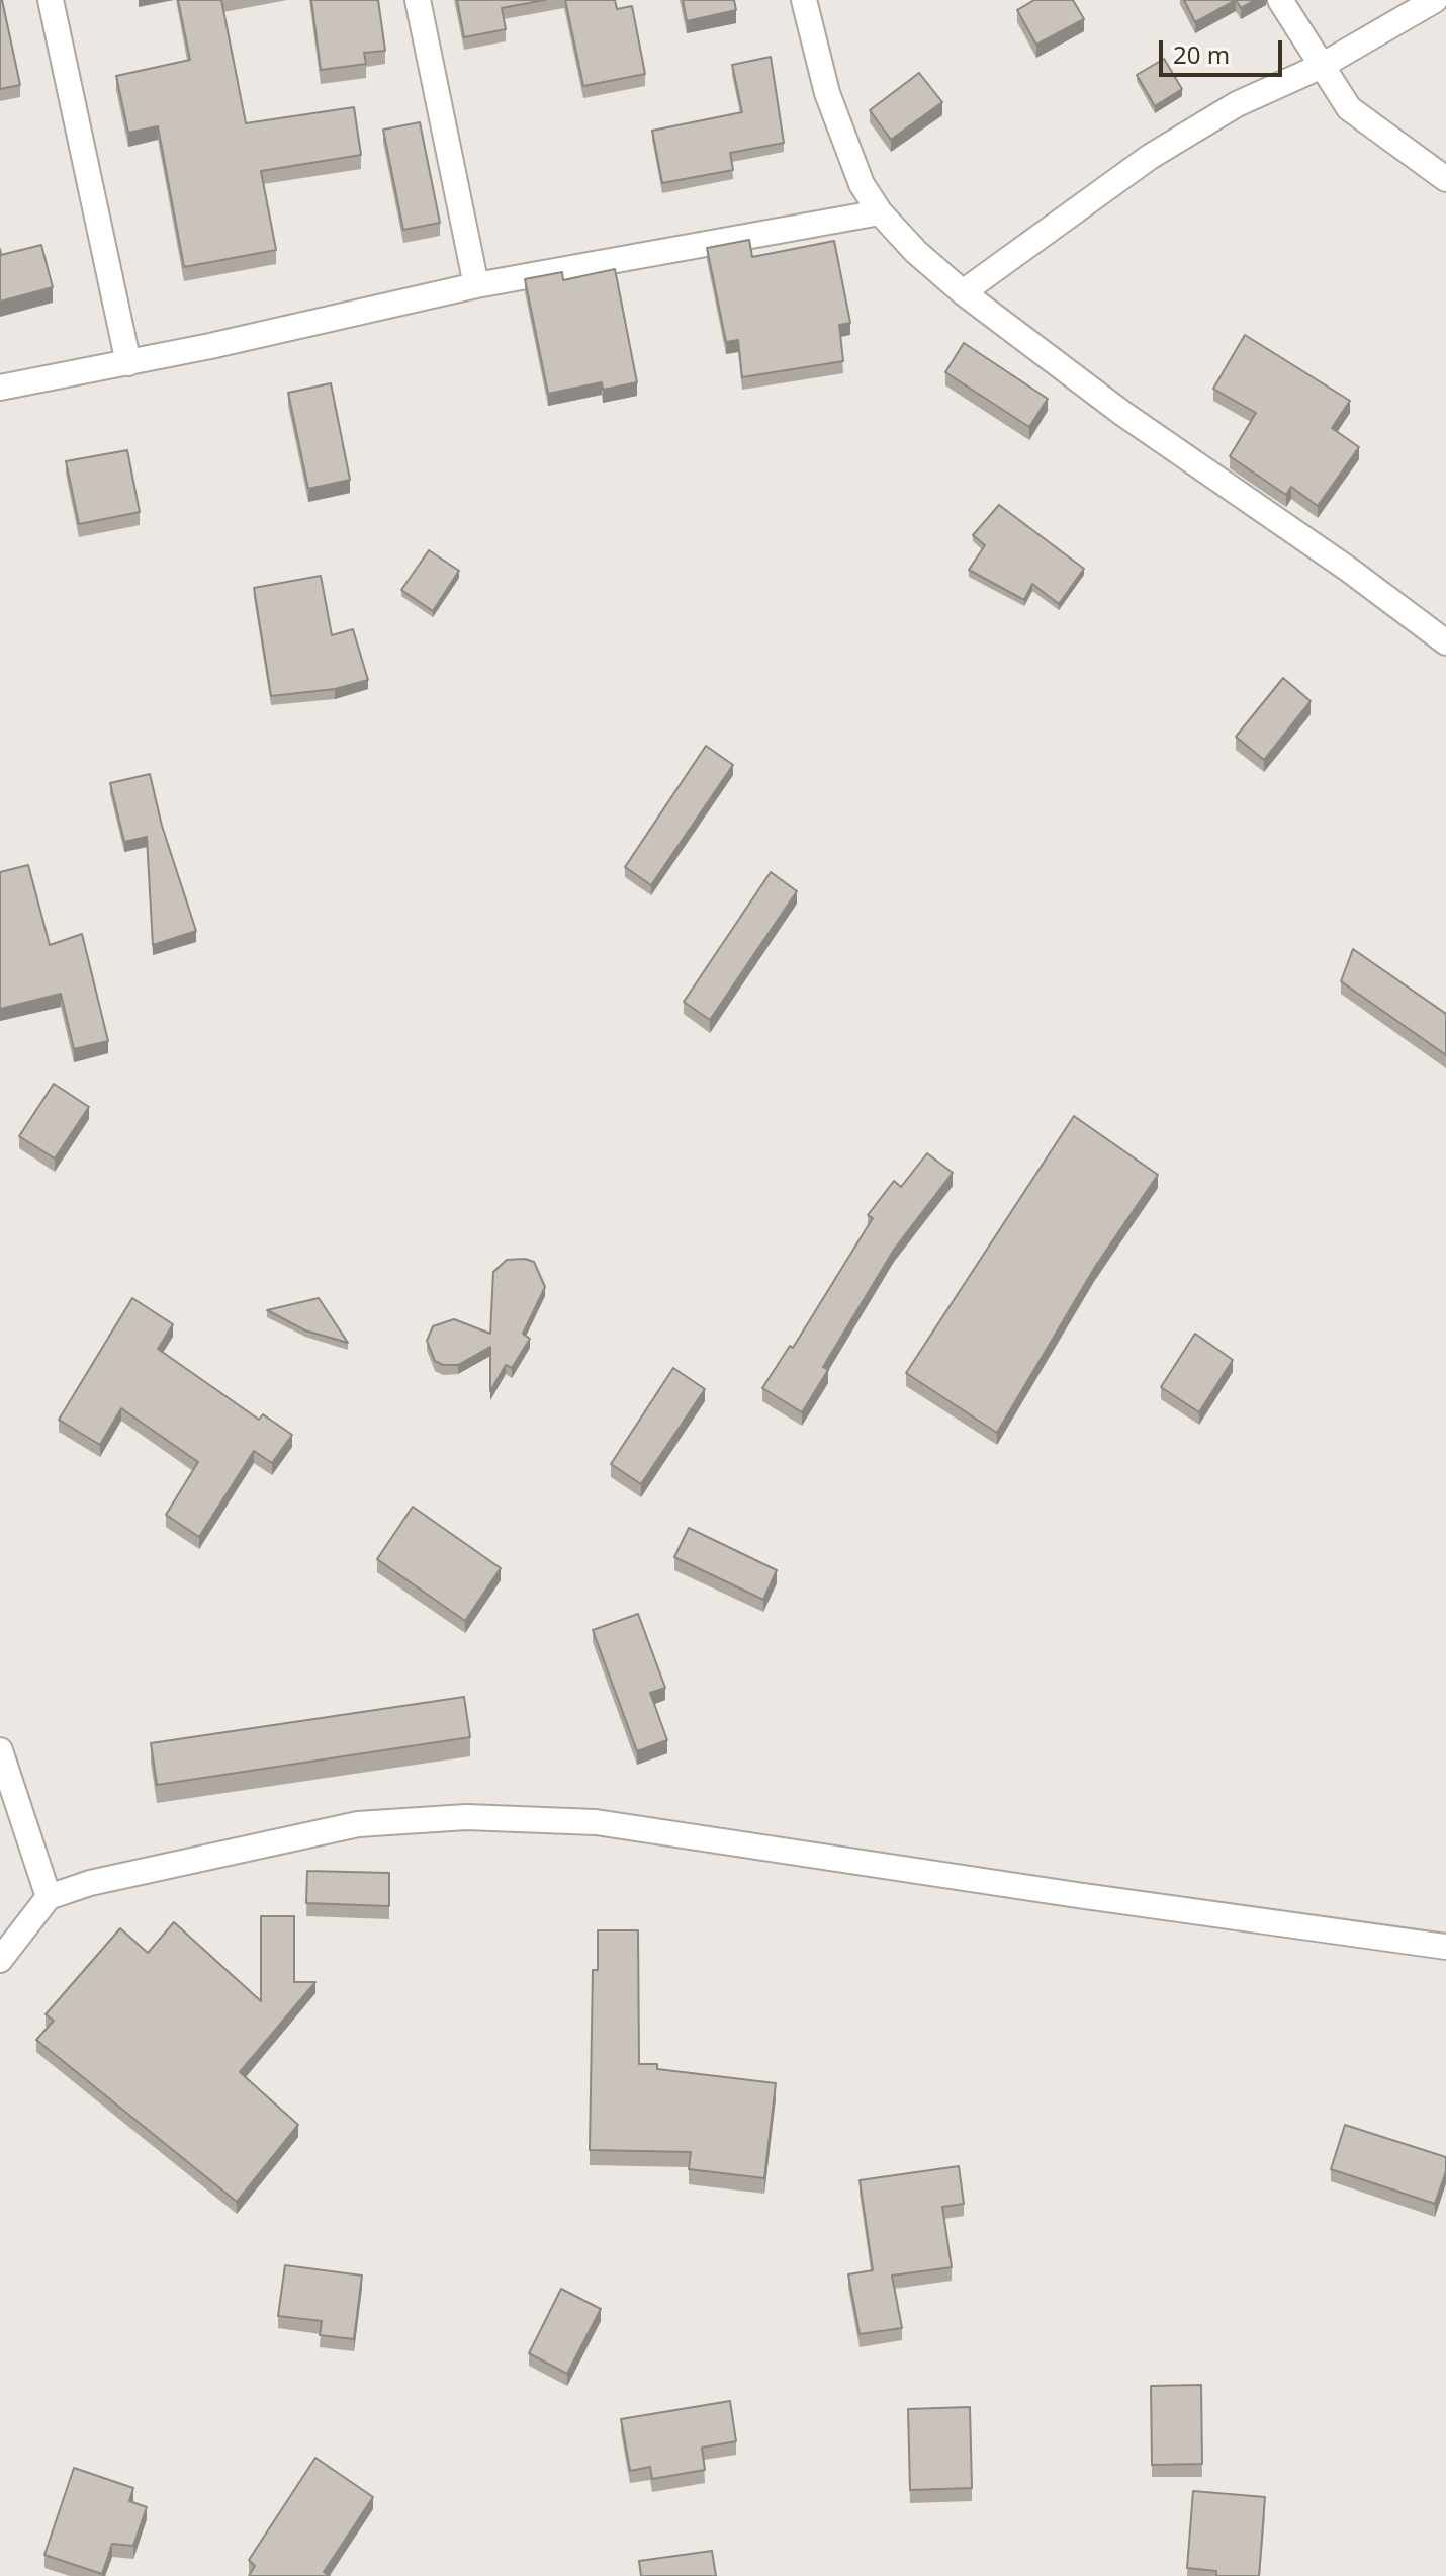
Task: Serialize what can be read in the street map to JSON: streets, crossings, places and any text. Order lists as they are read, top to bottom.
{
  "scale_bar": "20 m"
}
